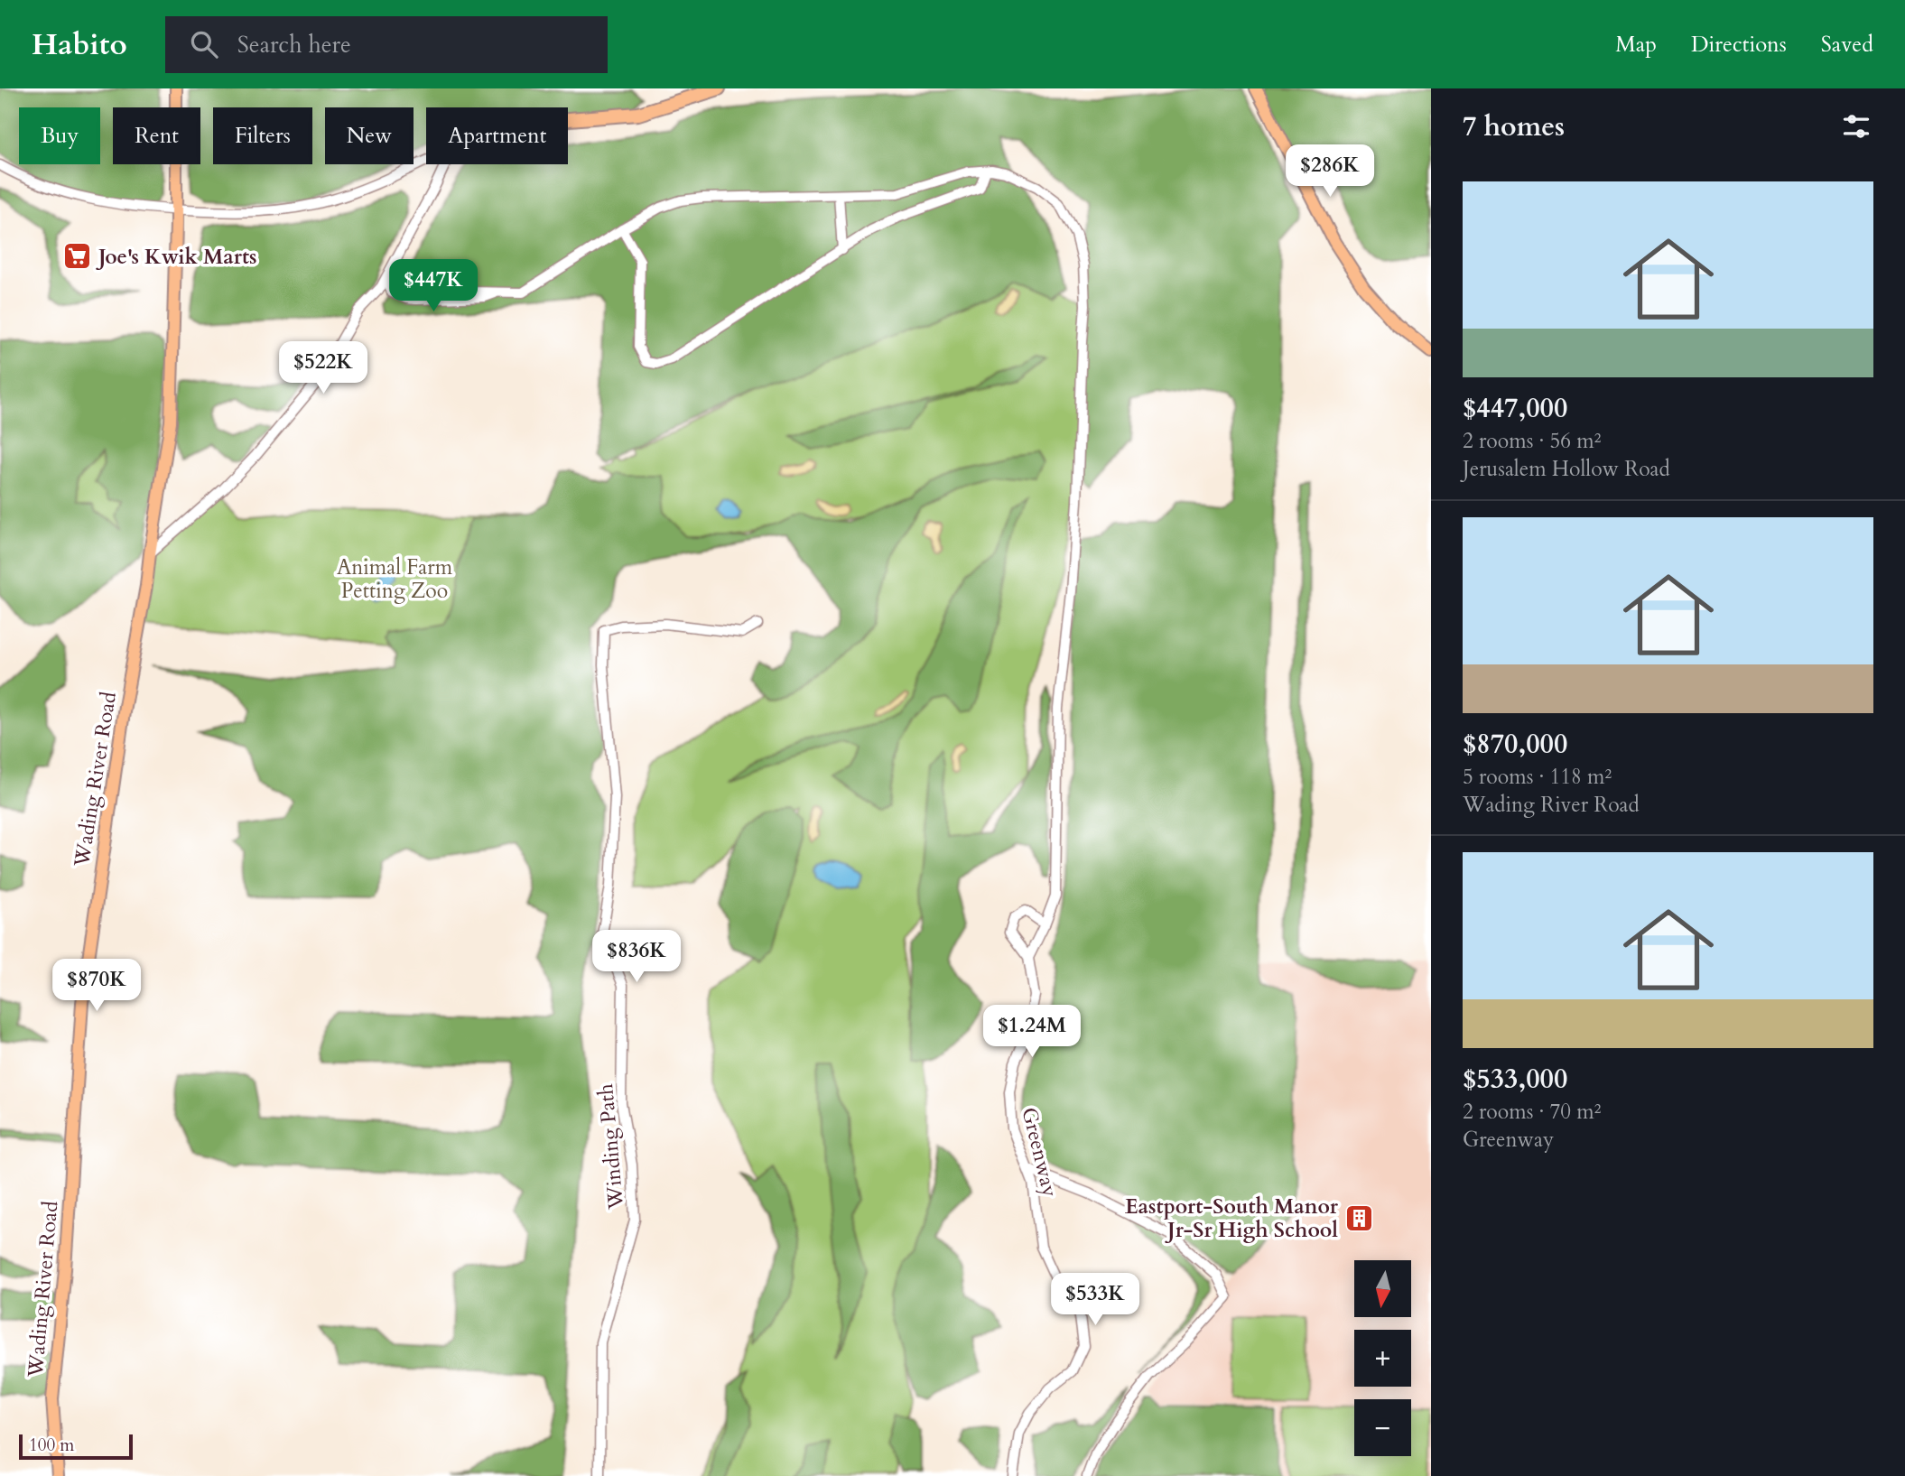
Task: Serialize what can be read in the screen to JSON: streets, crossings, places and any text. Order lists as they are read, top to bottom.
{
  "streets": {
    "main road": ["Wading River Road"],
    "street": ["Winding Path", "Greenway"]
  },
  "parks": ["Animal Farm Petting Zoo"],
  "places": {
    "supermarket": ["Joe's Kwik Marts"],
    "building": ["Eastport-South Manor Jr-Sr High School"]
  },
  "scale_bar": "100 m",
  "north": "bottom",
  "page": {
    "header": "Habito",
    "search": "Search here",
    "nav": ["Map", "Directions", "Saved"],
    "heading": "7 homes",
    "chip": [
      "Buy",
      "Rent",
      "Filters",
      "New",
      "Apartment"
    ],
    "price": [
      "$286K",
      "$447K",
      "$522K",
      "$836K",
      "$870K",
      "$1.24M",
      "$533K"
    ],
    "list": [
      {
        "name": "$447,000",
        "note": "2 rooms · 56 m² · Jerusalem Hollow Road"
      },
      {
        "name": "$870,000",
        "note": "5 rooms · 118 m² · Wading River Road"
      },
      {
        "name": "$533,000",
        "note": "2 rooms · 70 m² · Greenway"
      }
    ],
    "map_buttons": ["+", "−"],
    "scale": "100 m"
  }
}
